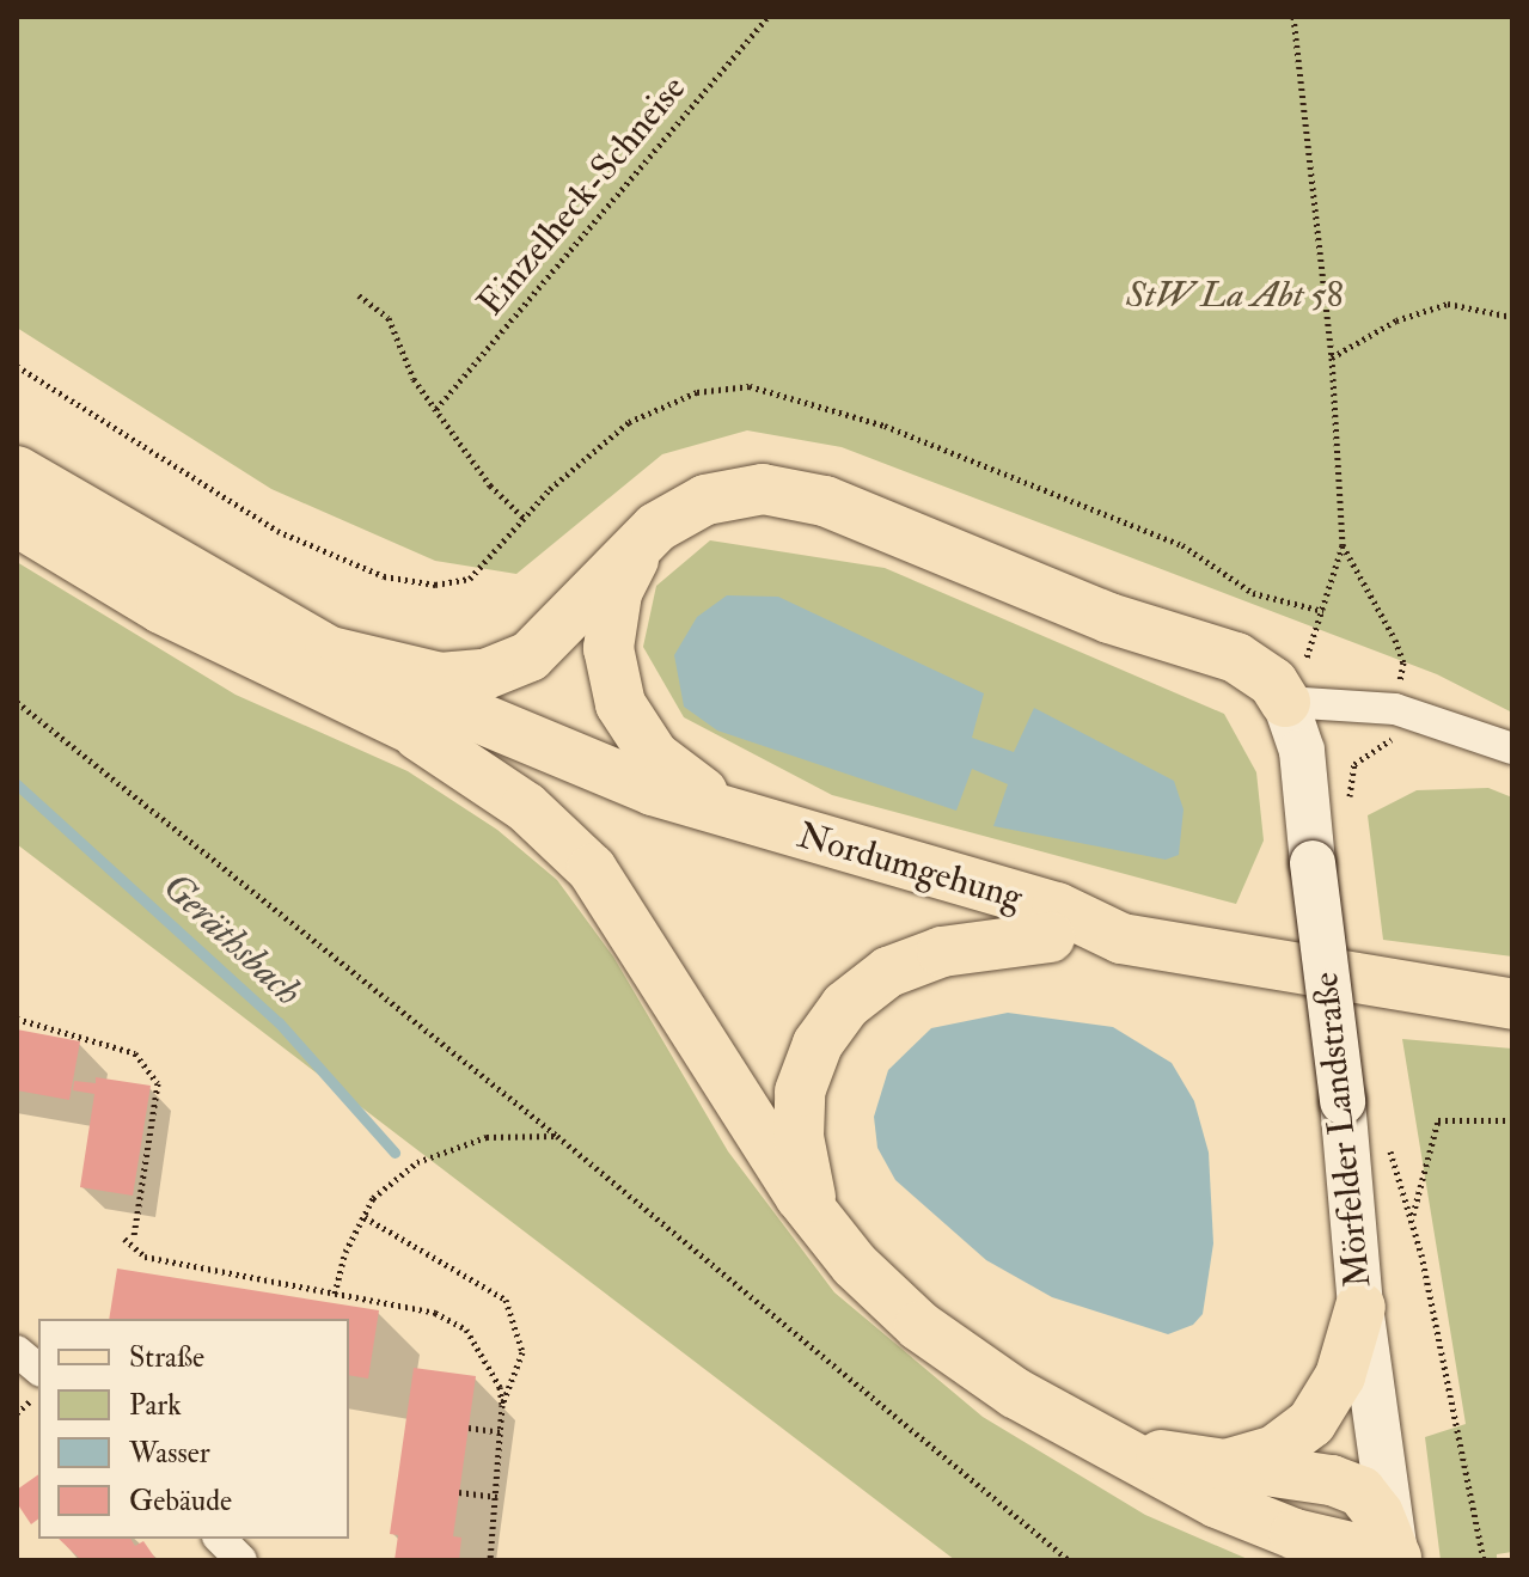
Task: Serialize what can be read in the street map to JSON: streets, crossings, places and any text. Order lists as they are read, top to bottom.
{
  "streets": {
    "main road": ["Nordumgehung", "Mörfelder Landstraße"],
    "path": ["Einzelheck-Schneise"]
  },
  "water": ["Geräthsbach"],
  "parks": ["StW La Abt 58"],
  "legend": [
    "Straße",
    "Park",
    "Wasser",
    "Gebäude"
  ]
}
